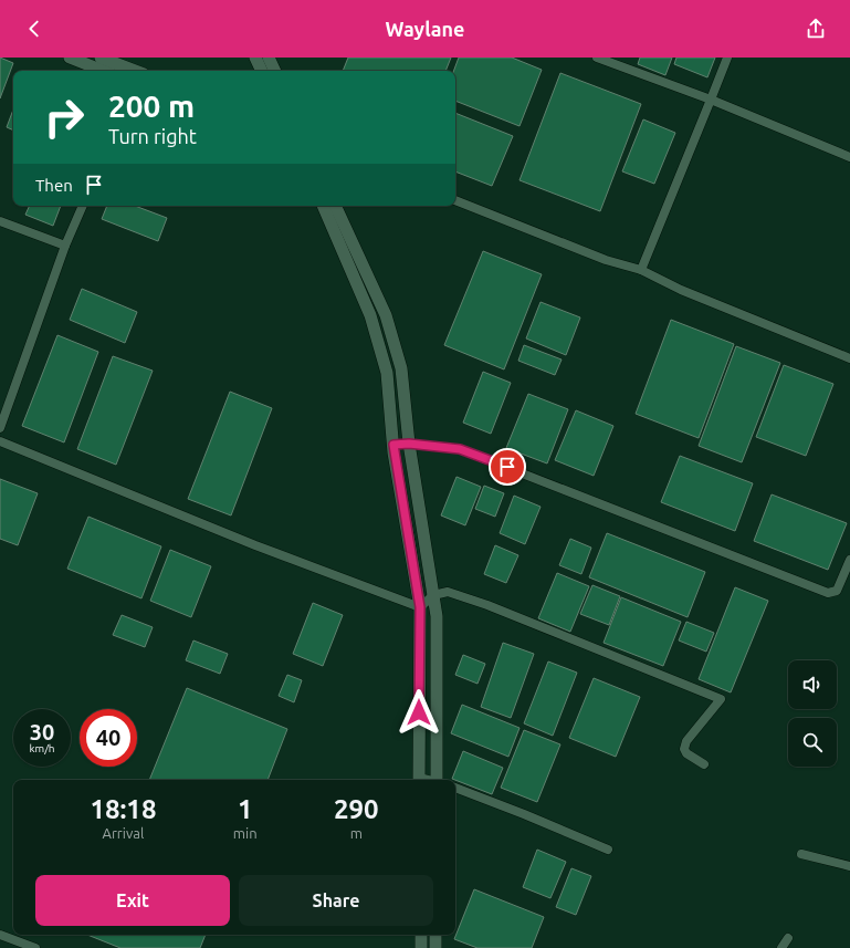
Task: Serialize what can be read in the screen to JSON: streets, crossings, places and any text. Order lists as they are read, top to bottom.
{
  "page": {
    "header": "Waylane",
    "turn": ["200 m", "Turn right"],
    "then": "Then",
    "speed": "30 km/h",
    "limit": "40",
    "eta": [
      "18:18",
      "Arrival",
      "1",
      "min",
      "290",
      "m"
    ],
    "buttons": ["Exit", "Share"]
  }
}
